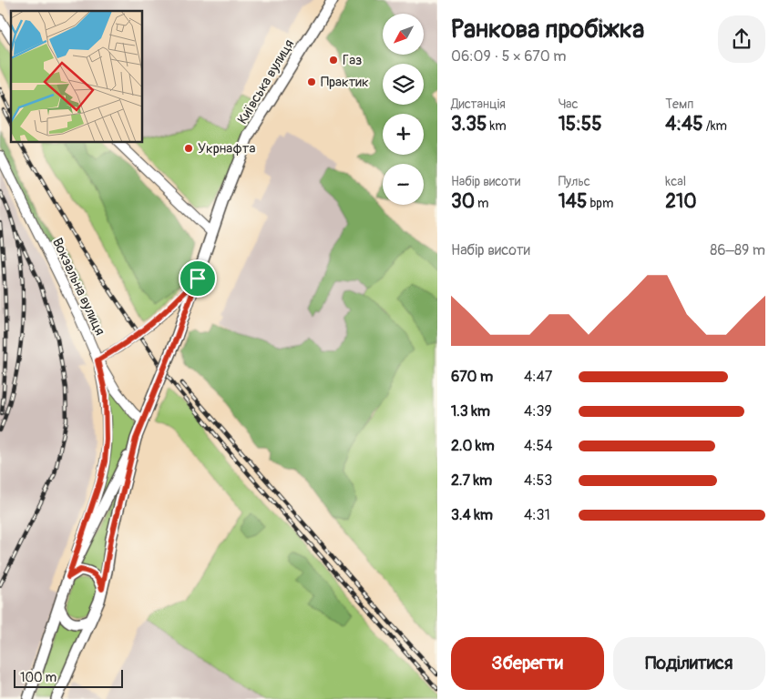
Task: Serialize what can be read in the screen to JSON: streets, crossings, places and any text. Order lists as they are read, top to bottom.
{
  "streets": {
    "main road": ["Київська вулиця"],
    "street": ["Вокзальна вулиця"]
  },
  "crossings": [
    ["Київська вулиця", "Вокзальна вулиця"]
  ],
  "places": ["Газ", "Практик", "Укрнафта"],
  "scale_bar": "100 m",
  "north": "bottom left",
  "page": {
    "heading": ["Ранкова пробіжка", "06:09 · 5 × 670 m"],
    "map_buttons": ["+", "−"],
    "stats": [
      ["Дистанція", "3.35 km"],
      ["Час", "15:55"],
      ["Темп", "4:45 /km"],
      ["Набір висоти", "30 m"],
      ["Пульс", "145 bpm"],
      ["kcal", "210"]
    ],
    "chart": ["Набір висоти", "86–89 m"],
    "list": [
      {
        "name": "670 m",
        "note": "4:47"
      },
      {
        "name": "1.3 km",
        "note": "4:39"
      },
      {
        "name": "2.0 km",
        "note": "4:54"
      },
      {
        "name": "2.7 km",
        "note": "4:53"
      },
      {
        "name": "3.4 km",
        "note": "4:31"
      }
    ],
    "buttons": ["Зберегти", "Поділитися"],
    "scale": "100 m"
  }
}
